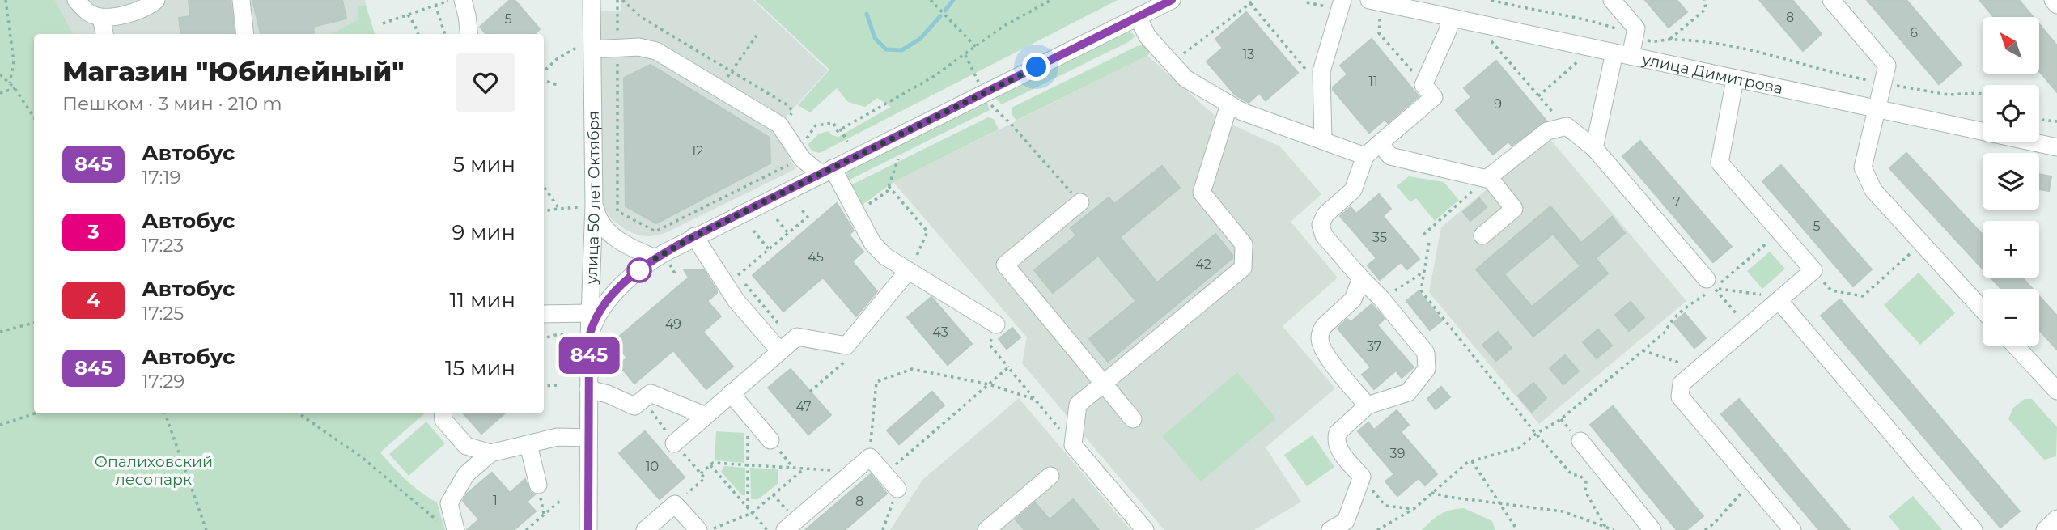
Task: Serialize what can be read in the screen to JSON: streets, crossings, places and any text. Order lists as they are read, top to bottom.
{
  "streets": {
    "street": ["улица Димитрова", "улица 50 лет Октября"]
  },
  "parks": ["Опалиховский лесопарк"],
  "lines": ["bus line 845"],
  "house_numbers": [
    "8",
    "5",
    "6",
    "13",
    "11",
    "9",
    "12",
    "7",
    "5",
    "35",
    "45",
    "42",
    "49",
    "43",
    "37",
    "47",
    "39",
    "10",
    "1",
    "8"
  ],
  "north": "top left",
  "page": {
    "on_map": "845",
    "map_buttons": ["+", "−"],
    "heading": ["Магазин \"Юбилейный\"", "Пешком · 3 мин · 210 m"],
    "list": [
      {
        "mark": "845",
        "name": "Автобус",
        "note": "17:19",
        "value": "5 мин"
      },
      {
        "mark": "3",
        "name": "Автобус",
        "note": "17:23",
        "value": "9 мин"
      },
      {
        "mark": "4",
        "name": "Автобус",
        "note": "17:25",
        "value": "11 мин"
      },
      {
        "mark": "845",
        "name": "Автобус",
        "note": "17:29",
        "value": "15 мин"
      }
    ]
  }
}
